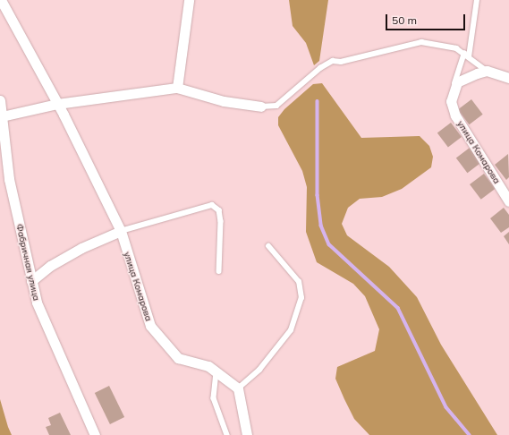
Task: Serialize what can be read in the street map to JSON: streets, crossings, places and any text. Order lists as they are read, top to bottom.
{
  "streets": {
    "street": ["улица Комарова", "Фабричная улица"]
  },
  "scale_bar": "50 m"
}
